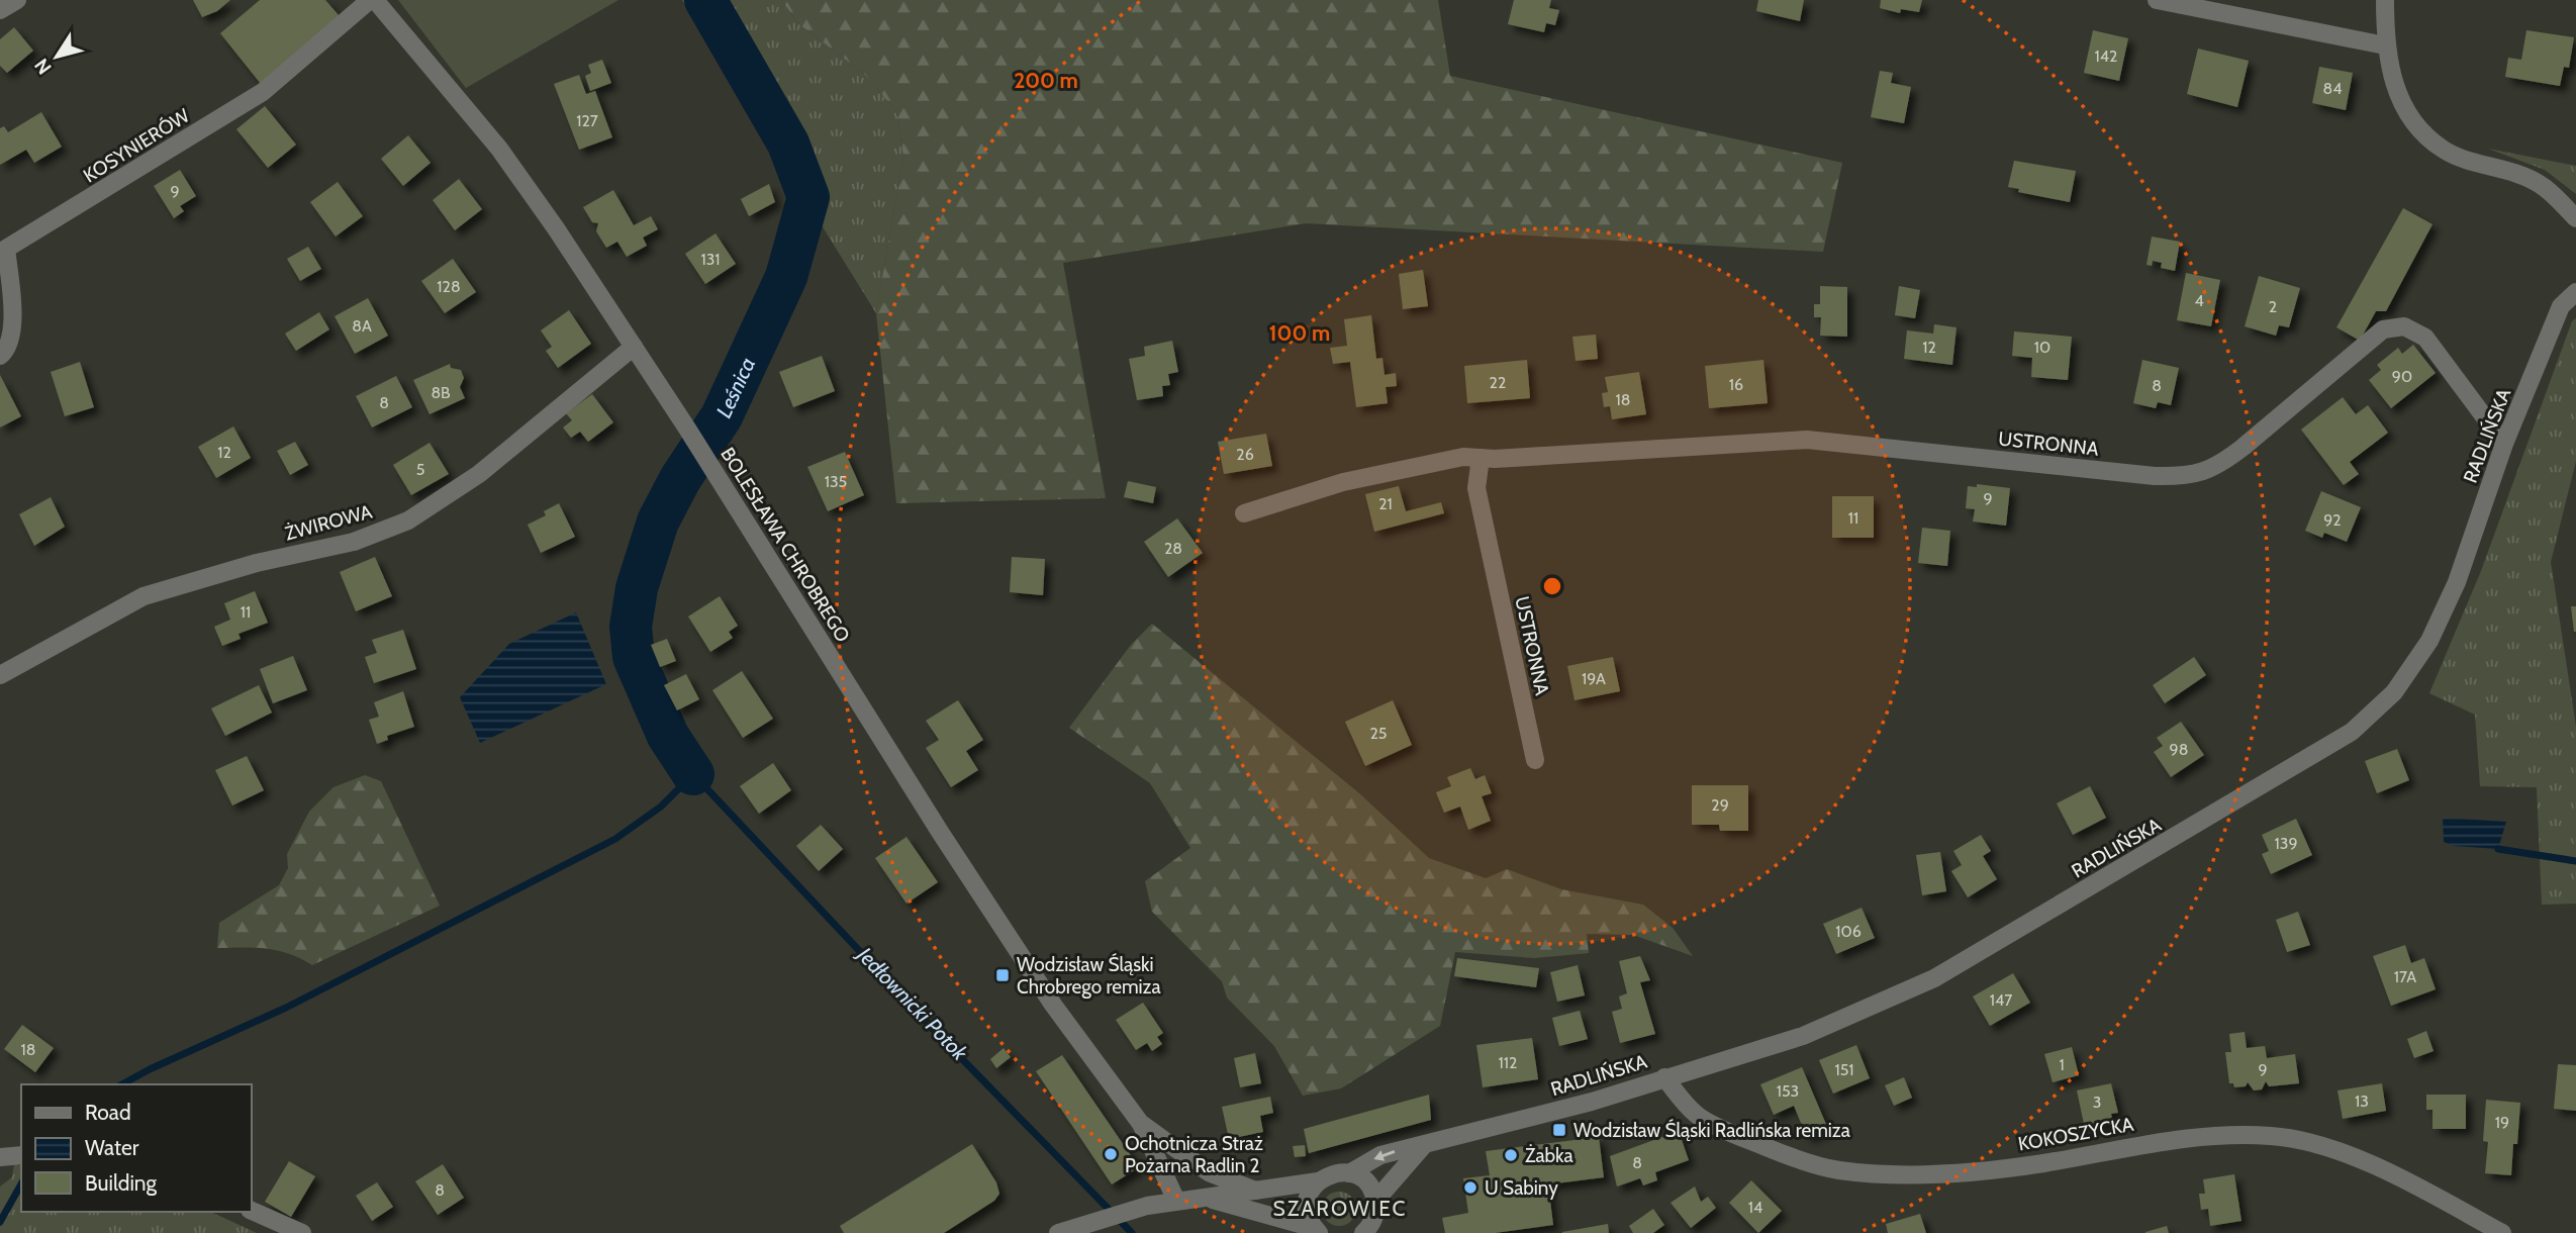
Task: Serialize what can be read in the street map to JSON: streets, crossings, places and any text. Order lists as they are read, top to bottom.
{
  "streets": {
    "street": [
      "KOSYNIERÓW",
      "RADLIŃSKA",
      "USTRONNA",
      "ŻWIROWA",
      "BOLESŁAWA CHROBREGO",
      "KOKOSZYCKA"
    ]
  },
  "crossings": [
    ["KOSYNIERÓW", "BOLESŁAWA CHROBREGO"],
    ["RADLIŃSKA", "USTRONNA"],
    ["RADLIŃSKA", "BOLESŁAWA CHROBREGO"],
    ["RADLIŃSKA", "KOKOSZYCKA"],
    ["ŻWIROWA", "BOLESŁAWA CHROBREGO"]
  ],
  "districts": ["SZAROWIEC"],
  "water": ["Leśnica", "Jedłownicki Potok"],
  "places": {
    "transit": ["Wodzisław Śląski Chrobrego remiza", "Wodzisław Śląski Radlińska remiza"],
    "other": ["Ochotnicza Straż Pożarna Radlin 2", "Żabka", "U Sabiny"]
  },
  "house_numbers": [
    "142",
    "84",
    "127",
    "9",
    "131",
    "128",
    "4",
    "2",
    "8A",
    "12",
    "10",
    "90",
    "22",
    "16",
    "8",
    "8B",
    "18",
    "8",
    "12",
    "26",
    "5",
    "135",
    "9",
    "21",
    "11",
    "92",
    "28",
    "11",
    "19A",
    "25",
    "98",
    "29",
    "139",
    "106",
    "17A",
    "147",
    "18",
    "112",
    "1",
    "151",
    "9",
    "153",
    "13",
    "3",
    "19",
    "8",
    "8",
    "14"
  ],
  "legend": ["Road", "Water", "Building"],
  "north": "bottom left",
  "rings": ["200 m", "100 m"]
}
